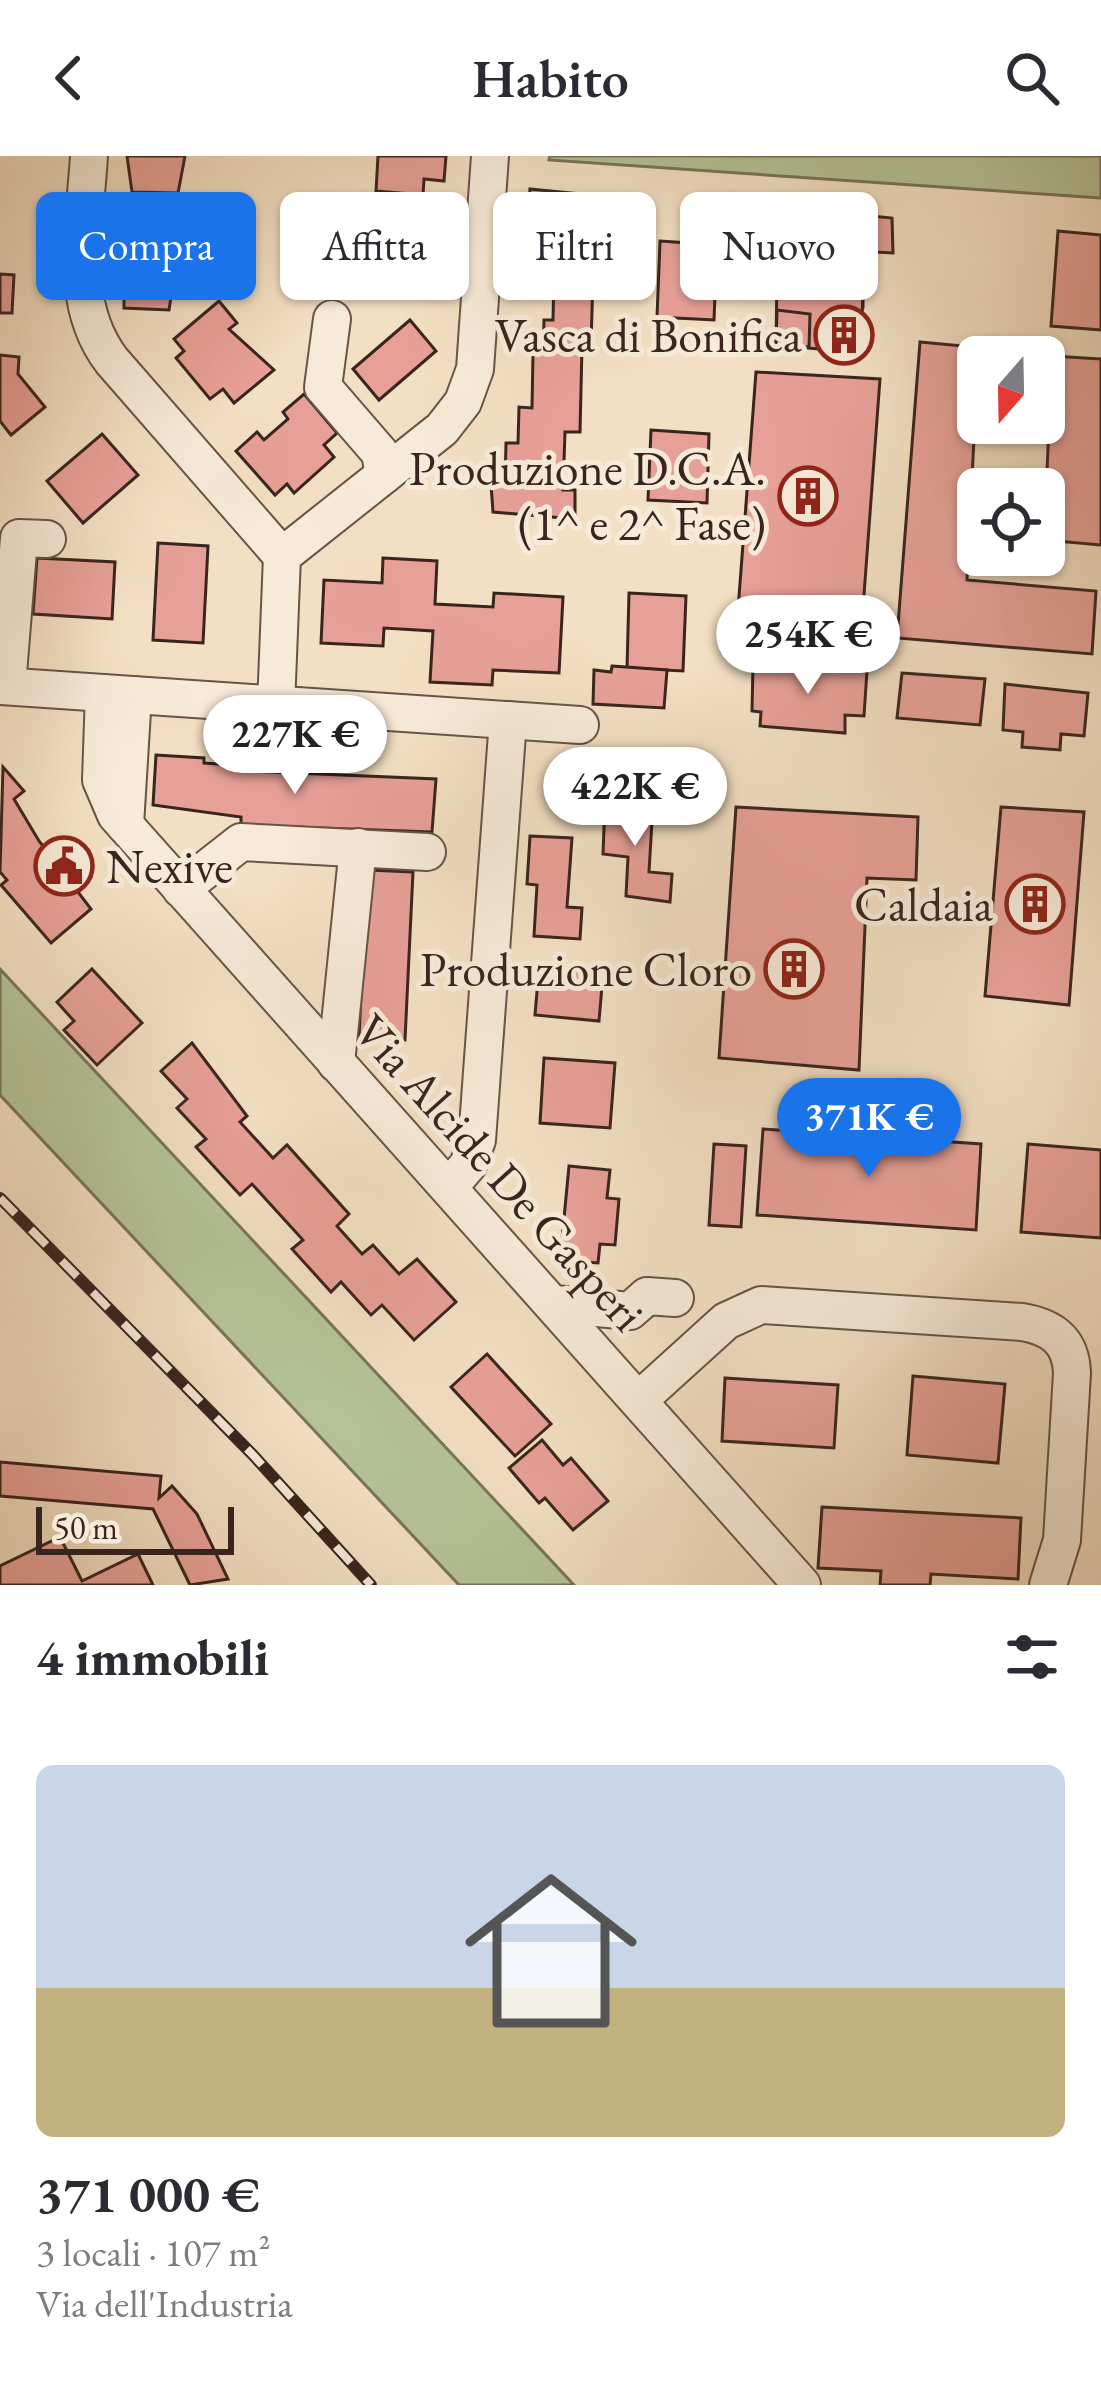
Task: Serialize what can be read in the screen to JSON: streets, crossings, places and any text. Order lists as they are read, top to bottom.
{
  "streets": {
    "street": ["Via Alcide De Gasperi"]
  },
  "places": {
    "building": [
      "Vasca di Bonifica",
      "Produzione D.C.A. (1^ e 2^ Fase)",
      "Caldaia",
      "Produzione Cloro"
    ],
    "public building": ["Nexive"]
  },
  "scale_bar": "50 m",
  "north": "bottom",
  "page": {
    "header": "Habito",
    "chip": [
      "Compra",
      "Affitta",
      "Filtri",
      "Nuovo"
    ],
    "price": [
      "254K €",
      "227K €",
      "422K €",
      "371K €"
    ],
    "scale": "50 m",
    "heading": "4 immobili",
    "list": [
      {
        "name": "371 000 €",
        "note": "3 locali · 107 m² · Via dell'Industria"
      }
    ]
  }
}
